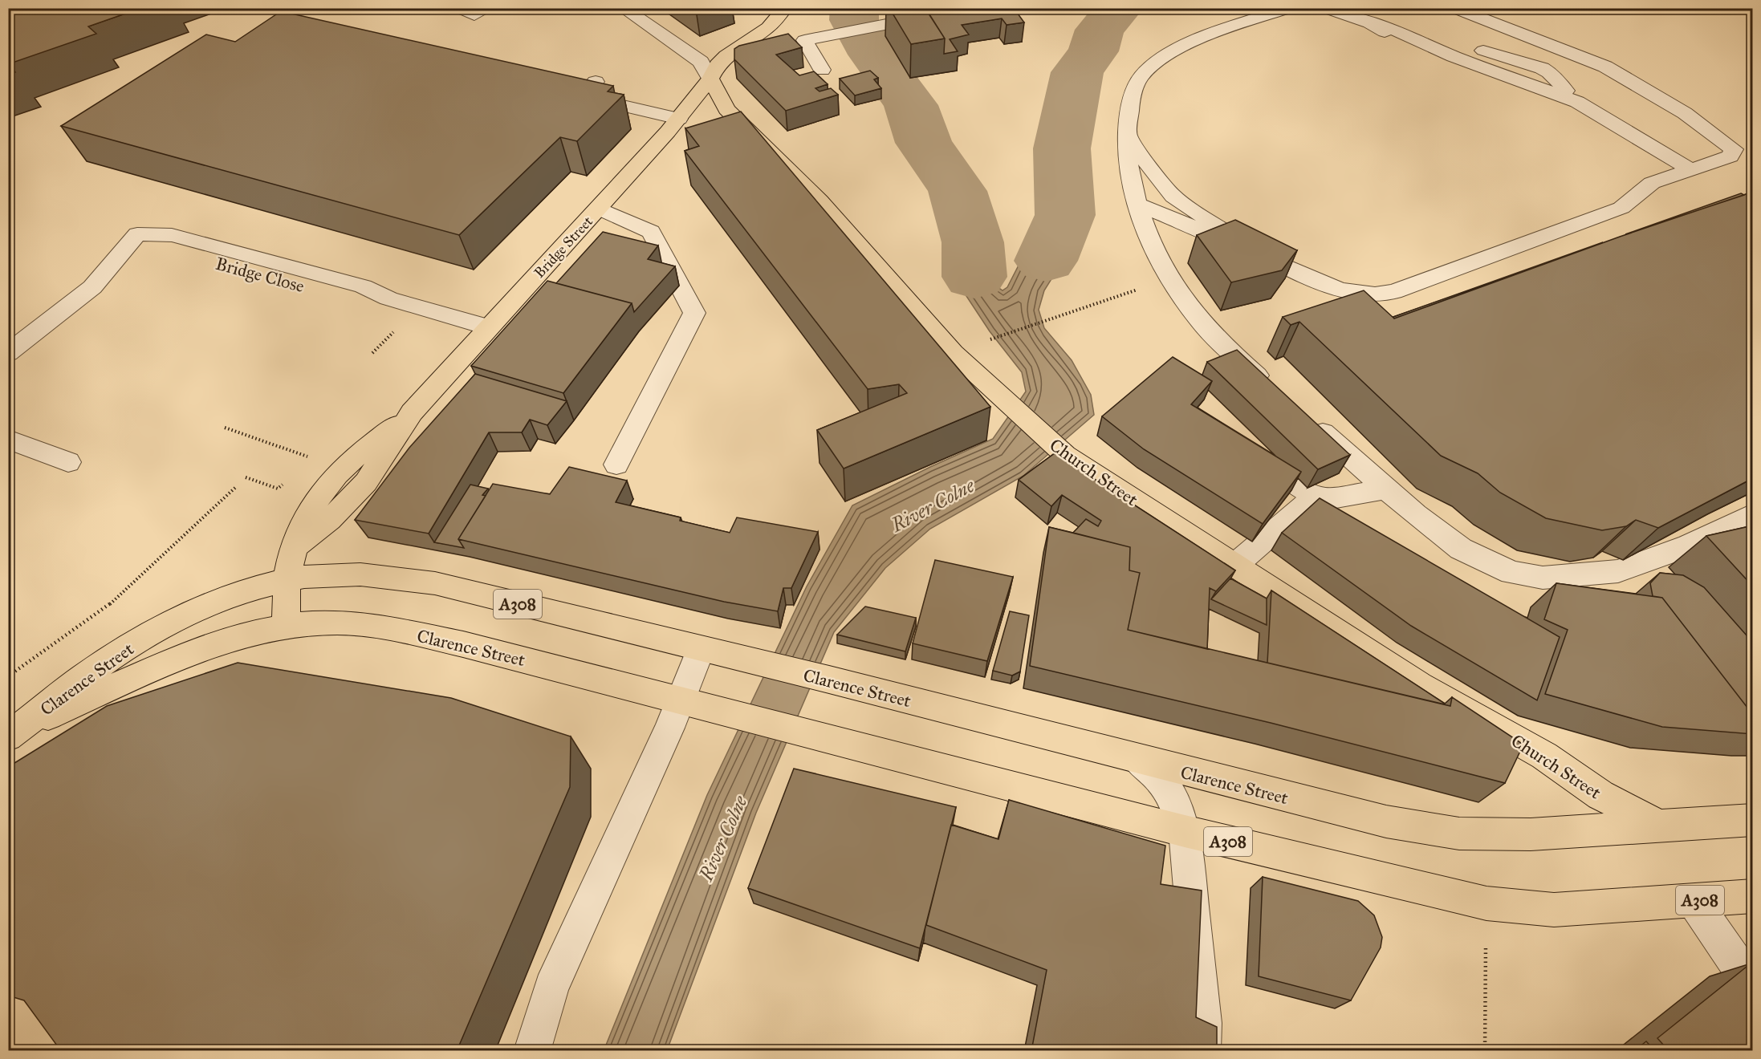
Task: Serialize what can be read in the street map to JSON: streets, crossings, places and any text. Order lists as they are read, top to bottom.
{
  "streets": {
    "main road": [
      "Bridge Street",
      "Church Street",
      "A308",
      "Clarence Street"
    ],
    "street": ["Bridge Close"]
  },
  "crossings": [
    ["Bridge Street", "Bridge Close"],
    ["Bridge Street", "Church Street"],
    ["Bridge Street", "Clarence Street"],
    ["Church Street", "A308"],
    ["Church Street", "Clarence Street"],
    ["A308", "Clarence Street"]
  ],
  "water": ["River Colne"]
}
